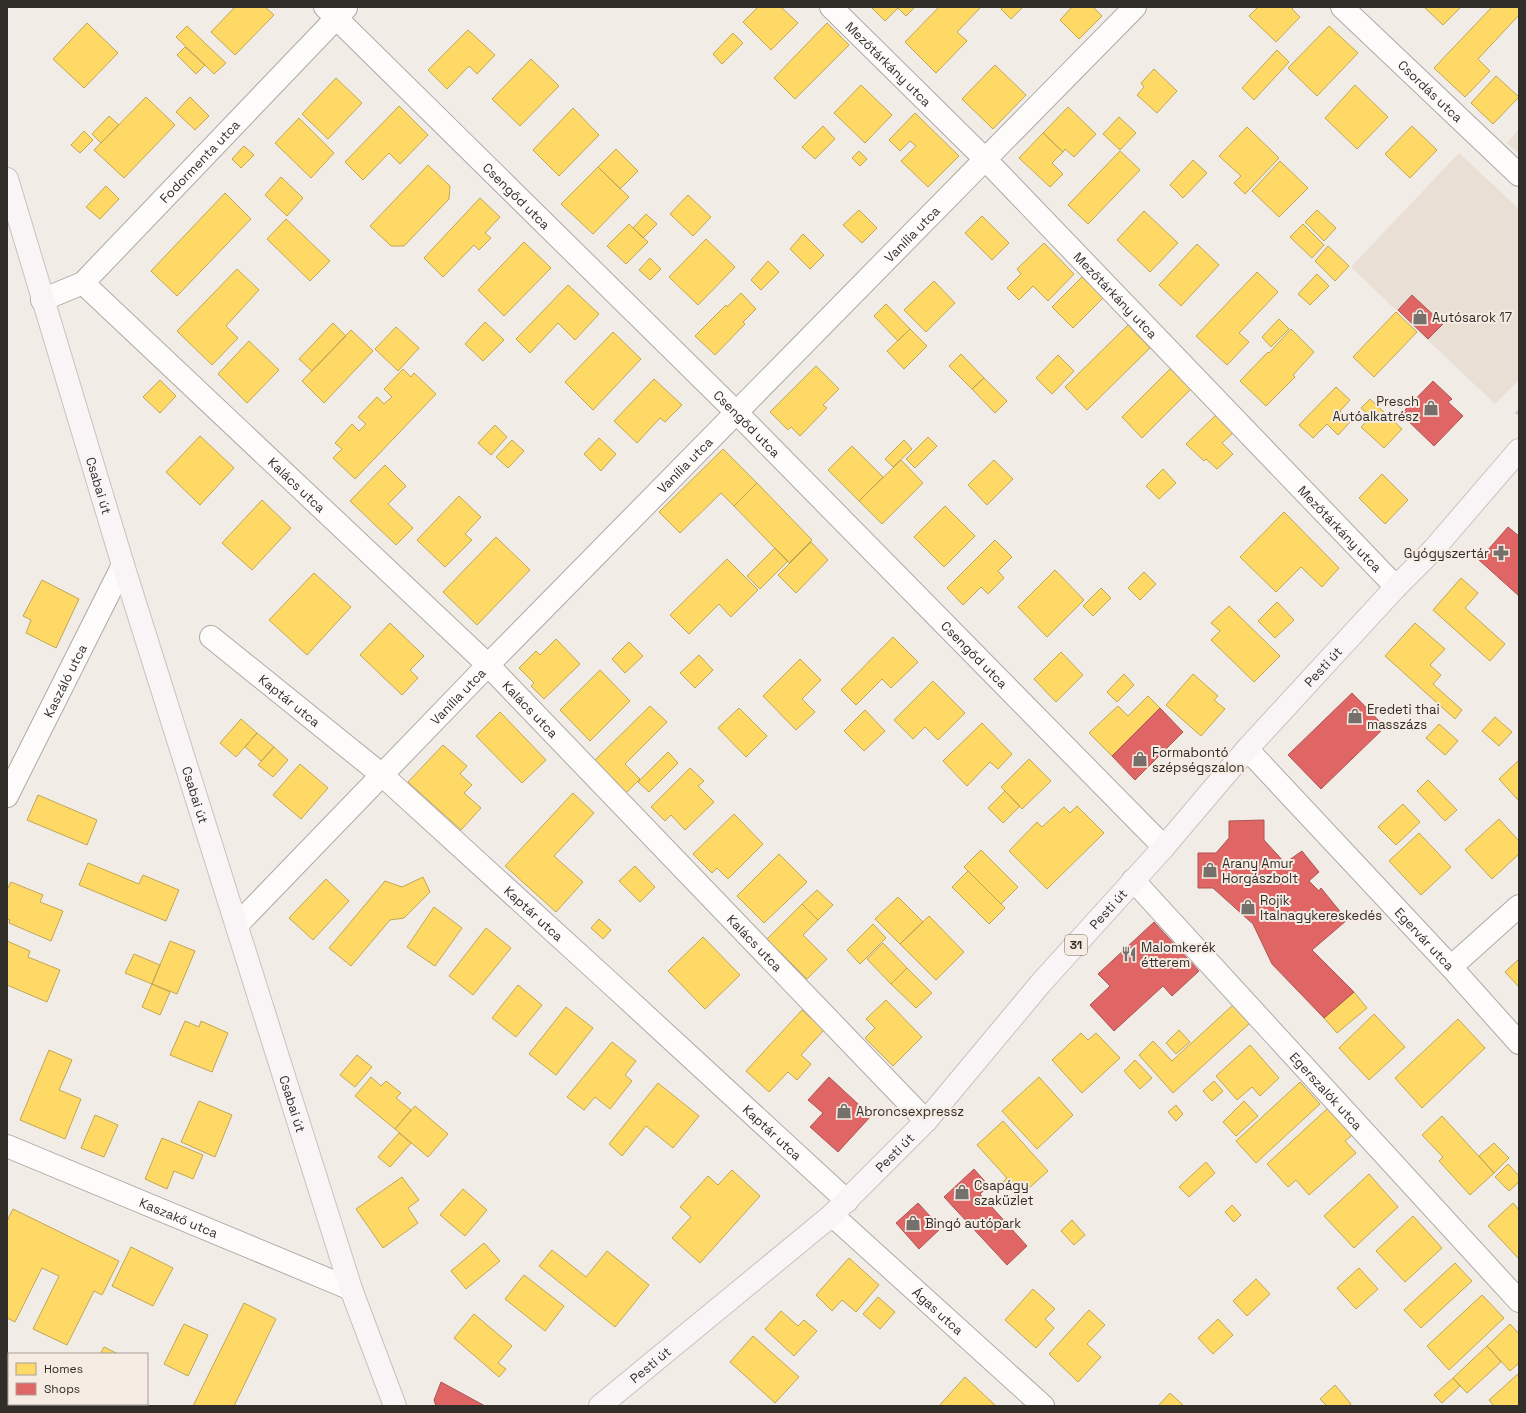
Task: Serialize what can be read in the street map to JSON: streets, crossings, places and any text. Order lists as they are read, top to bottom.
{
  "streets": {
    "main road": ["Csabai út", "Pesti út", "31"],
    "street": [
      "Mezőtárkány utca",
      "Csordás utca",
      "Fodormenta utca",
      "Csengőd utca",
      "Vanília utca",
      "Kalács utca",
      "Kaszáló utca",
      "Kaptár utca",
      "Egervár utca",
      "Egerszalók utca",
      "Kaszakő utca",
      "Ágas utca"
    ]
  },
  "crossings": [
    ["Mezőtárkány utca", "Vanília utca"],
    ["Mezőtárkány utca", "Pesti út"],
    ["Fodormenta utca", "Csengőd utca"],
    ["Fodormenta utca", "Csabai út"],
    ["Fodormenta utca", "Kalács utca"],
    ["Csengőd utca", "Vanília utca"],
    ["Csengőd utca", "Pesti út"],
    ["Vanília utca", "Csabai út"],
    ["Vanília utca", "Kalács utca"],
    ["Vanília utca", "Kaptár utca"],
    ["Csabai út", "Kaszáló utca"],
    ["Csabai út", "Kaszakő utca"],
    ["Kalács utca", "Pesti út"],
    ["Pesti út", "Kaptár utca"],
    ["Pesti út", "Egervár utca"],
    ["Pesti út", "Egerszalók utca"],
    ["Pesti út", "Ágas utca"],
    ["Kaptár utca", "Ágas utca"]
  ],
  "places": {
    "shop": [
      "Autósarok 17",
      "Presch Autóalkatrész",
      "Eredeti thai masszázs",
      "Formabontó szépségszalon",
      "Arany Amur Horgászbolt",
      "Rojik Italnagykereskedés",
      "Abroncsexpressz",
      "Csapágy szaküzlet",
      "Bingó autópark"
    ],
    "pharmacy": ["Gyógyszertár"],
    "restaurant": ["Malomkerék étterem"]
  },
  "legend": ["Homes", "Shops"]
}
